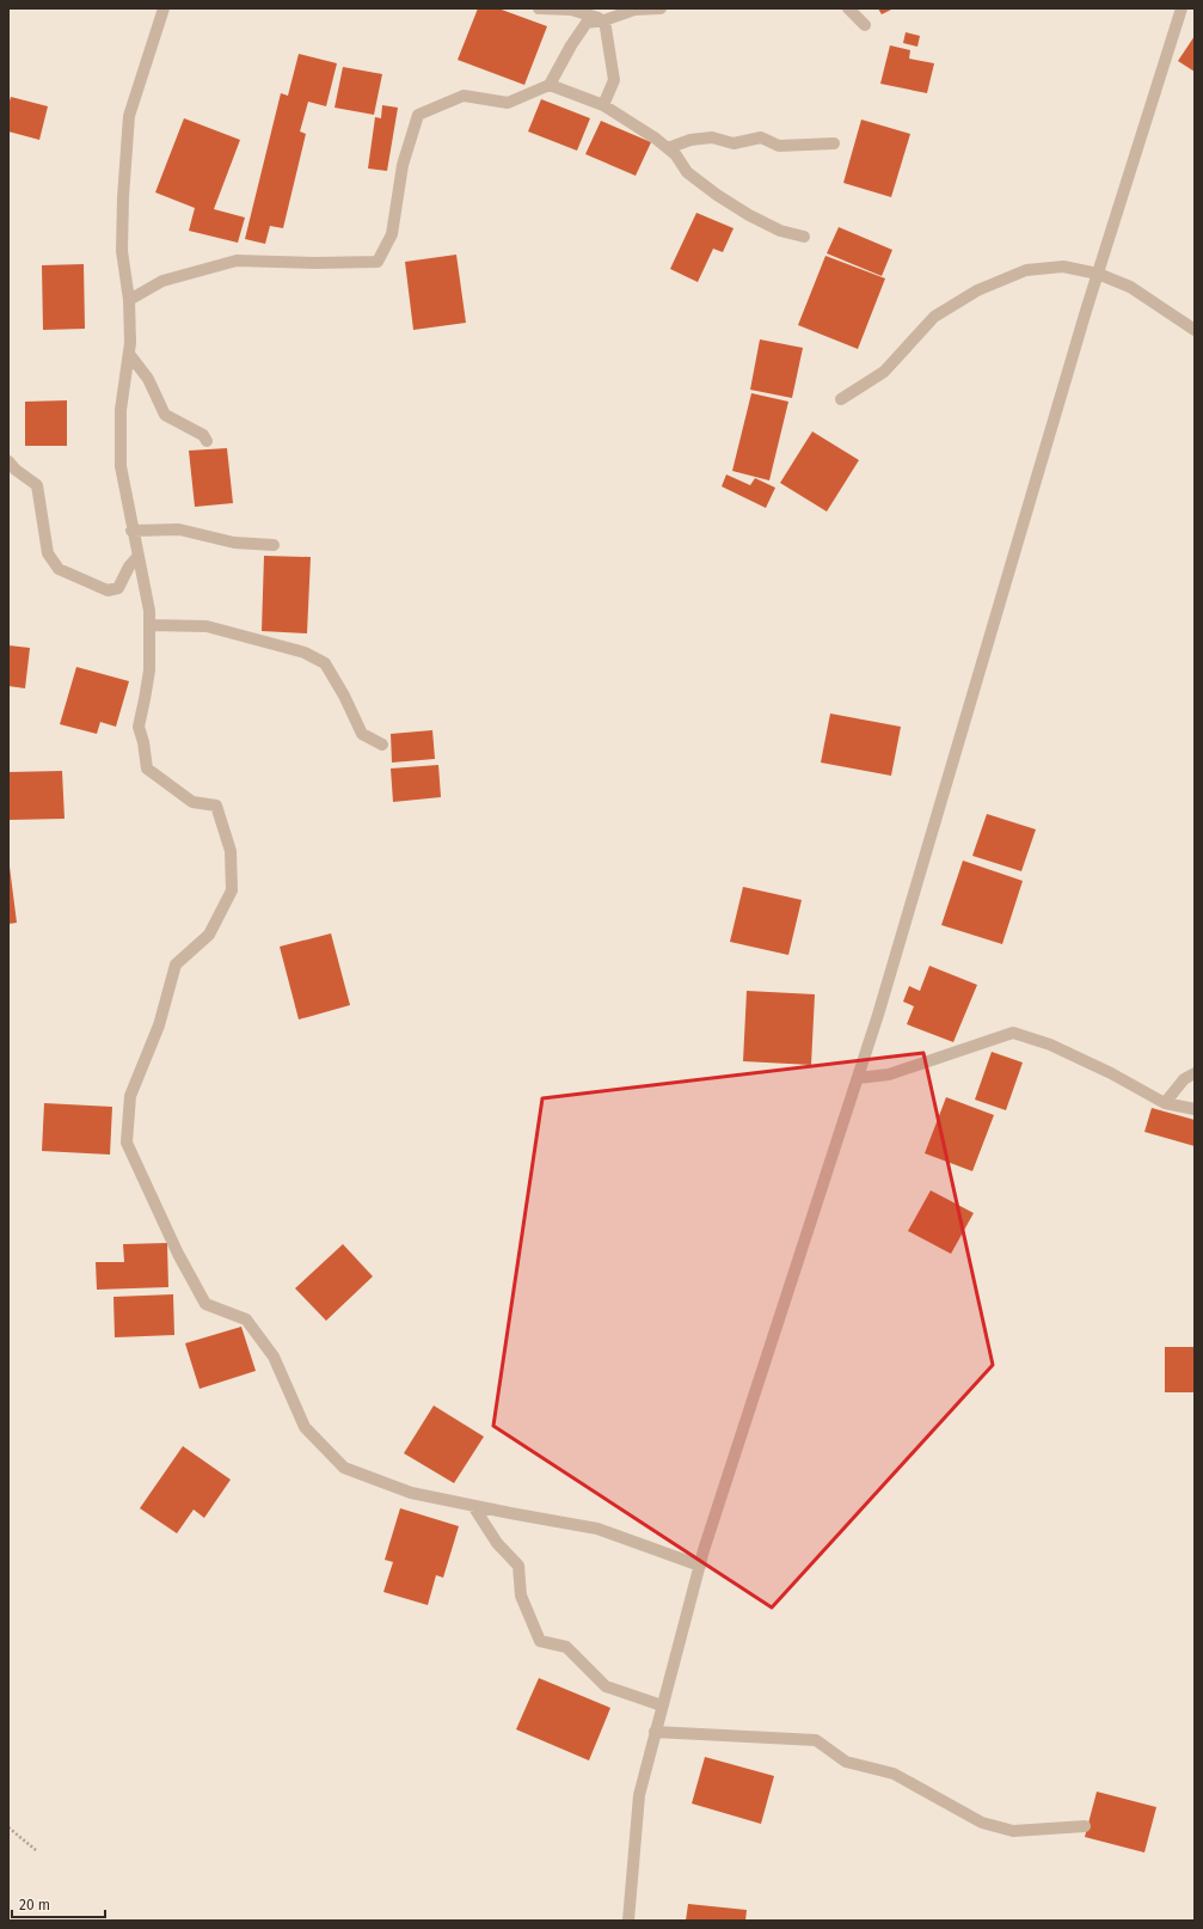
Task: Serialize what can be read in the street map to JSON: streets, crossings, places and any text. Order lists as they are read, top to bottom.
{
  "scale_bar": "20 m"
}
